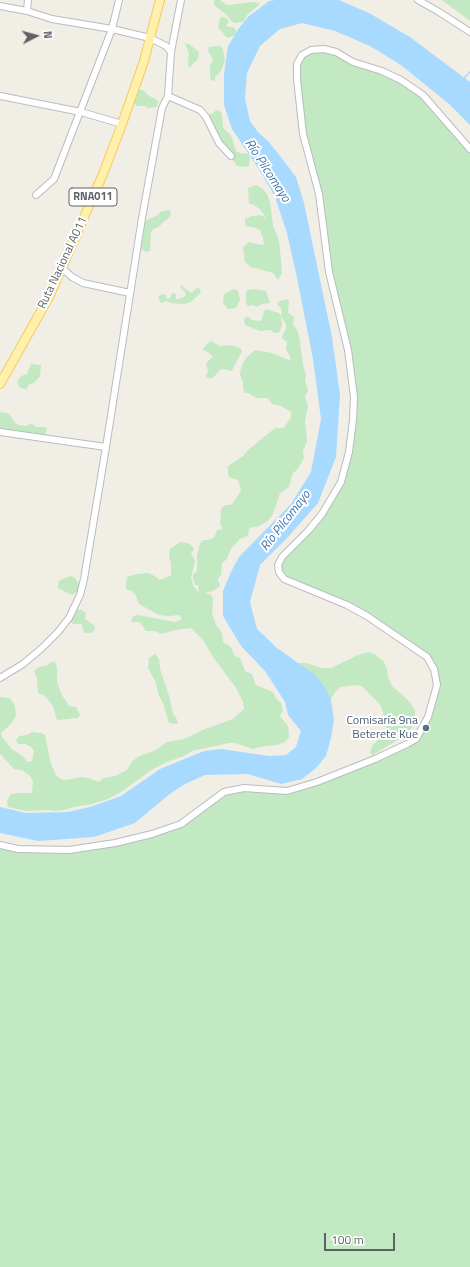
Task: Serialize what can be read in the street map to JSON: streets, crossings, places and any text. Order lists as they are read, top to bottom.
{
  "streets": {
    "main road": ["RNA011", "Ruta Nacional A011"]
  },
  "water": ["Río Pilcomayo"],
  "places": ["Comisaría 9na Beterete Kue"],
  "scale_bar": "100 m",
  "north": "right"
}
